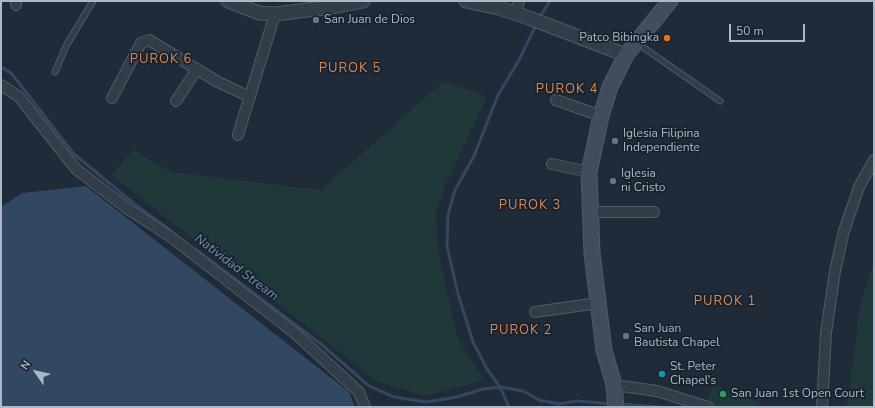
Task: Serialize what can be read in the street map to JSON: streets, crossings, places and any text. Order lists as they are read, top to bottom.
{
  "districts": [
    "PUROK 6",
    "PUROK 5",
    "PUROK 4",
    "PUROK 3",
    "PUROK 1",
    "PUROK 2"
  ],
  "water": ["Natividad Stream"],
  "places": [
    "San Juan de Dios",
    "Patco Bibingka",
    "Iglesia Filipina Independiente",
    "Iglesia ni Cristo",
    "San Juan Bautista Chapel",
    "St. Peter Chapel's",
    "San Juan 1st Open Court"
  ],
  "scale_bar": "50 m",
  "north": "top left"
}
